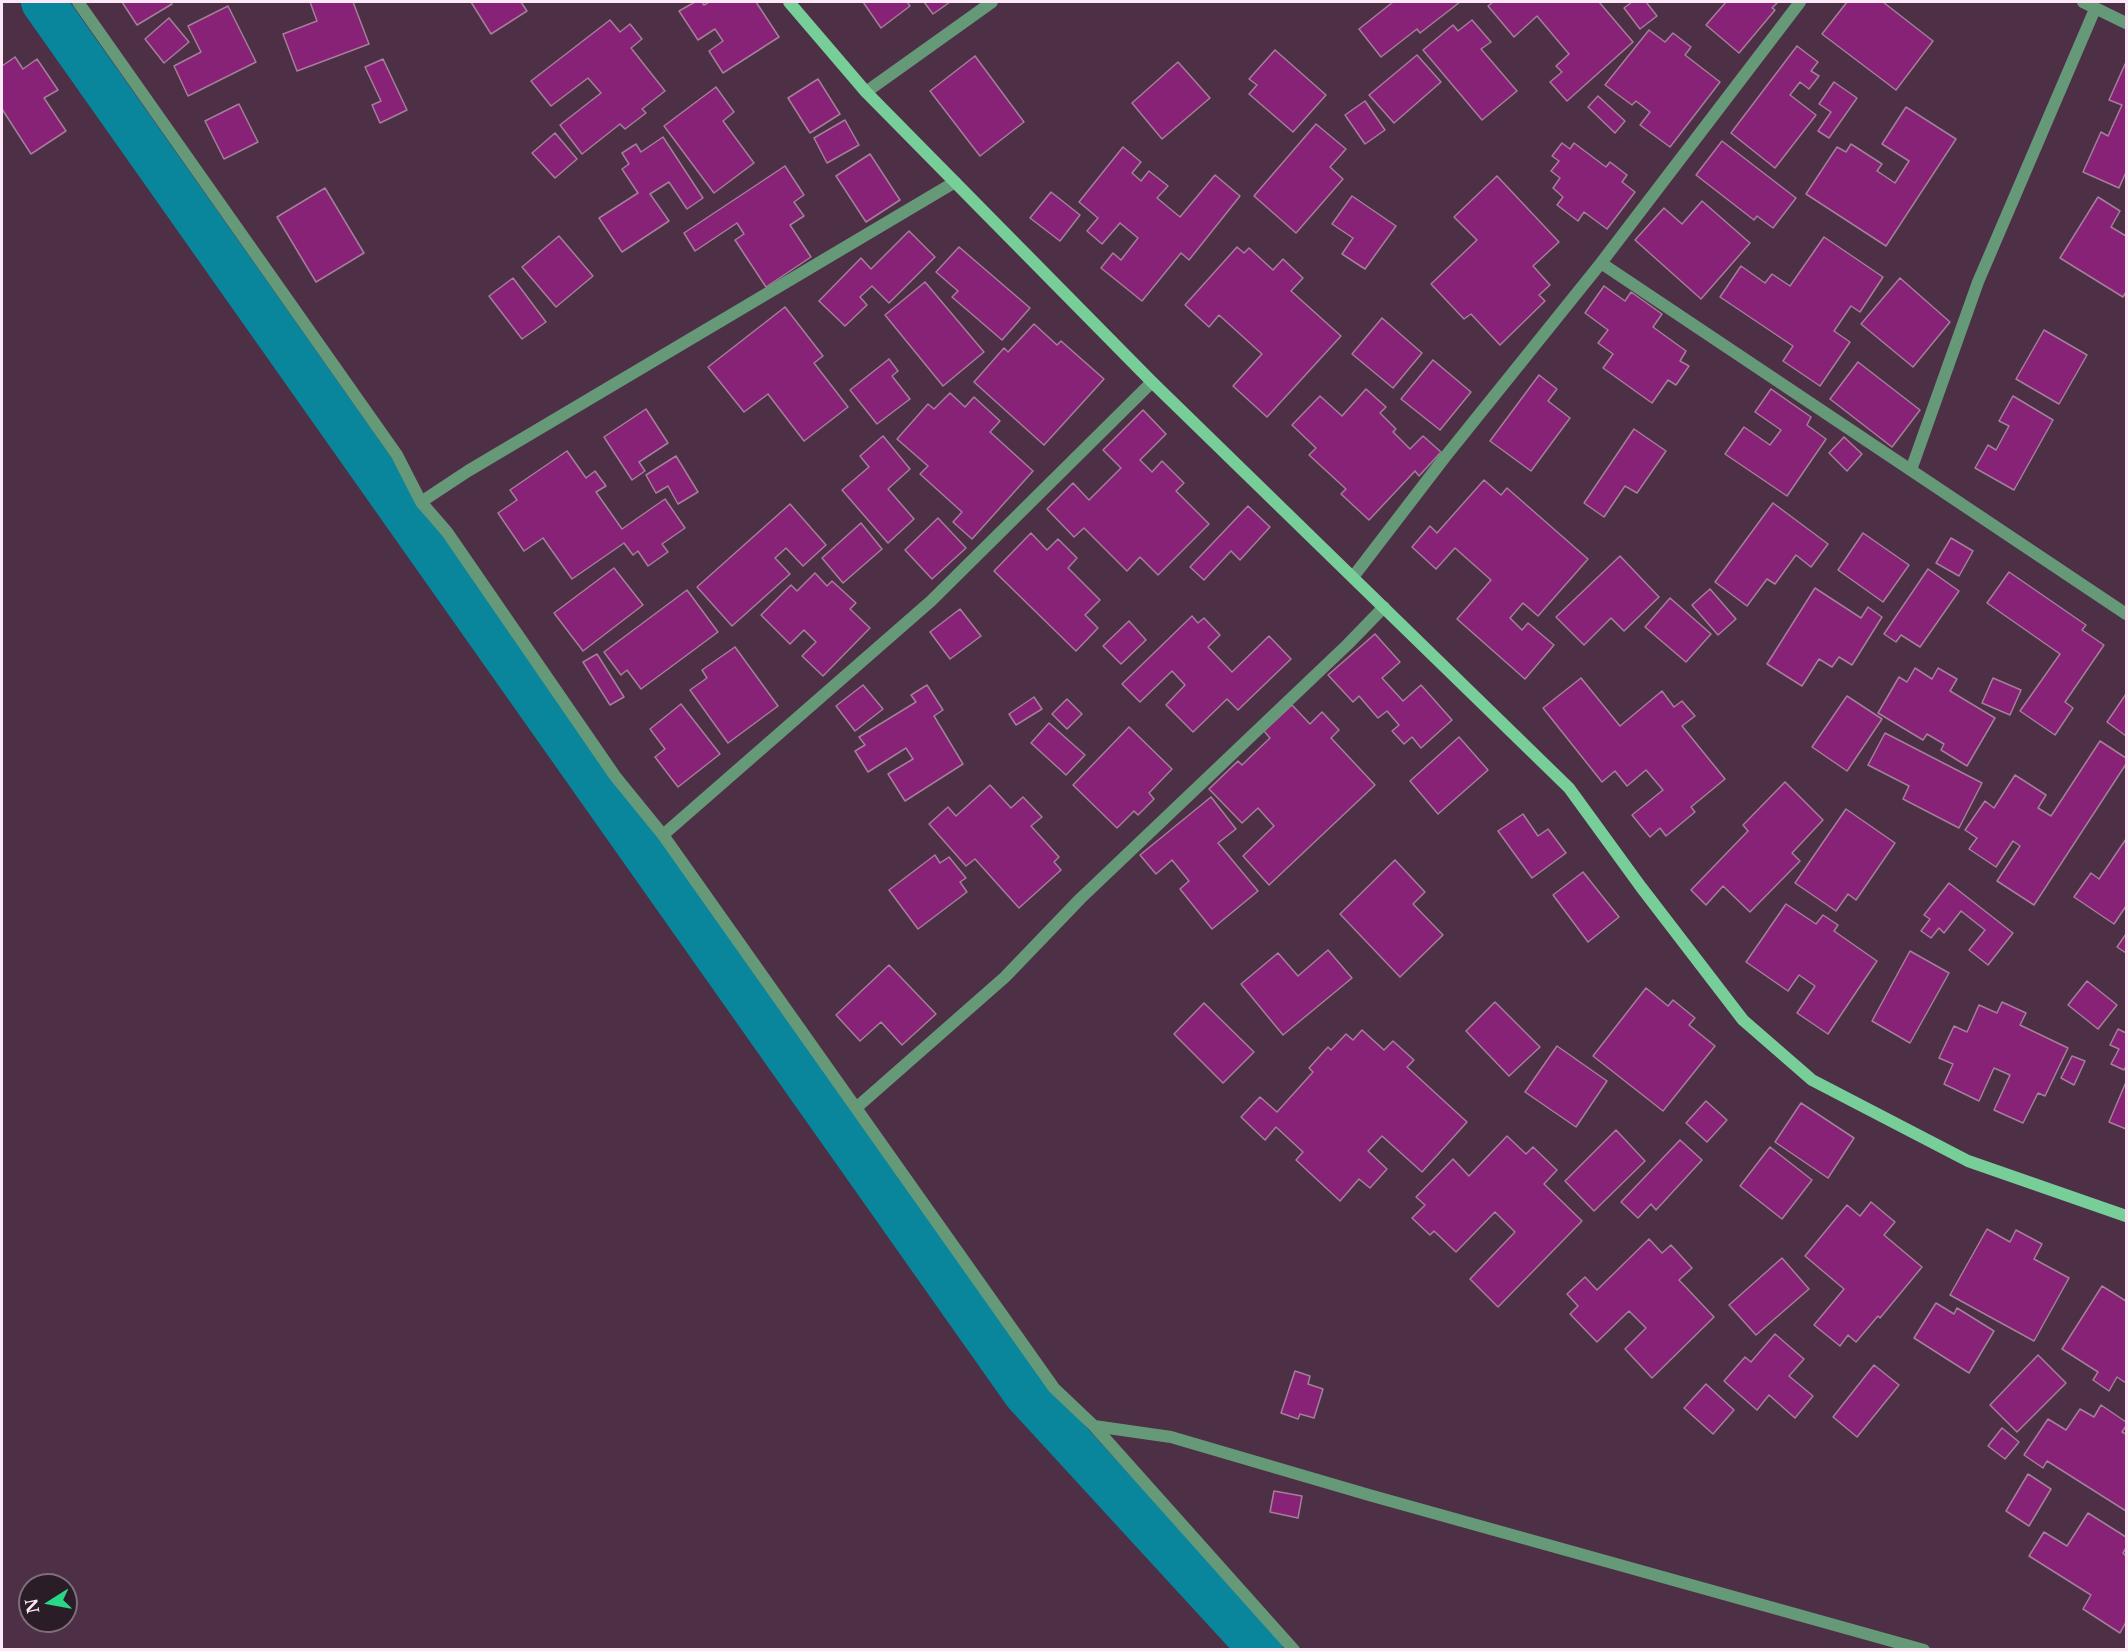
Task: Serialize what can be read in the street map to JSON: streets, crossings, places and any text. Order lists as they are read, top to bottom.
{
  "north": "left"
}
